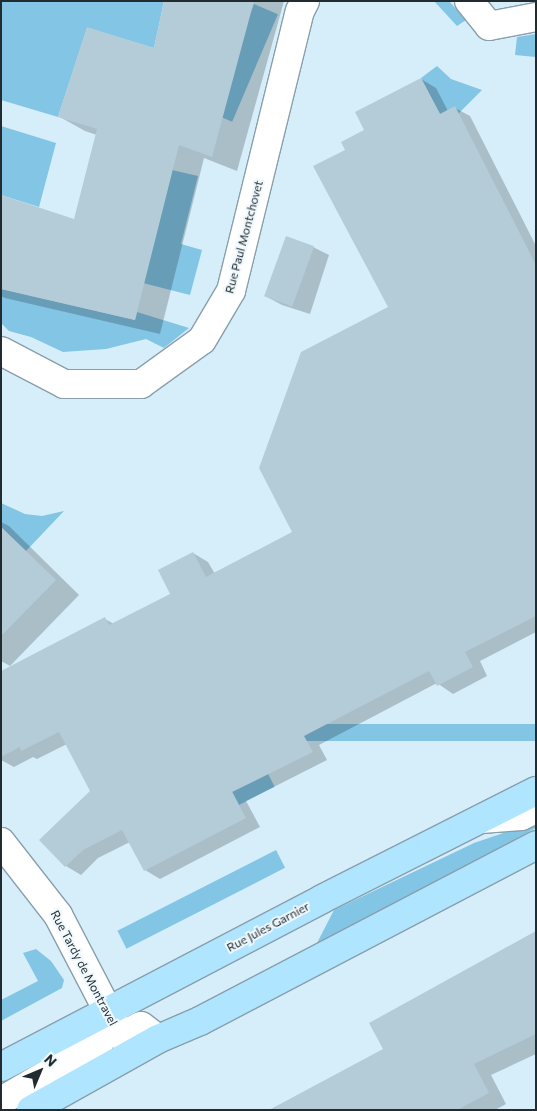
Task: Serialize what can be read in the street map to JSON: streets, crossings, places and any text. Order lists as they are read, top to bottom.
{
  "streets": {
    "main road": ["Rue Jules Garnier"],
    "street": ["Rue Paul Montchovet", "Rue Tardy de Montravel"]
  },
  "crossings": [
    ["Rue Jules Garnier", "Rue Tardy de Montravel"]
  ],
  "north": "top right"
}
